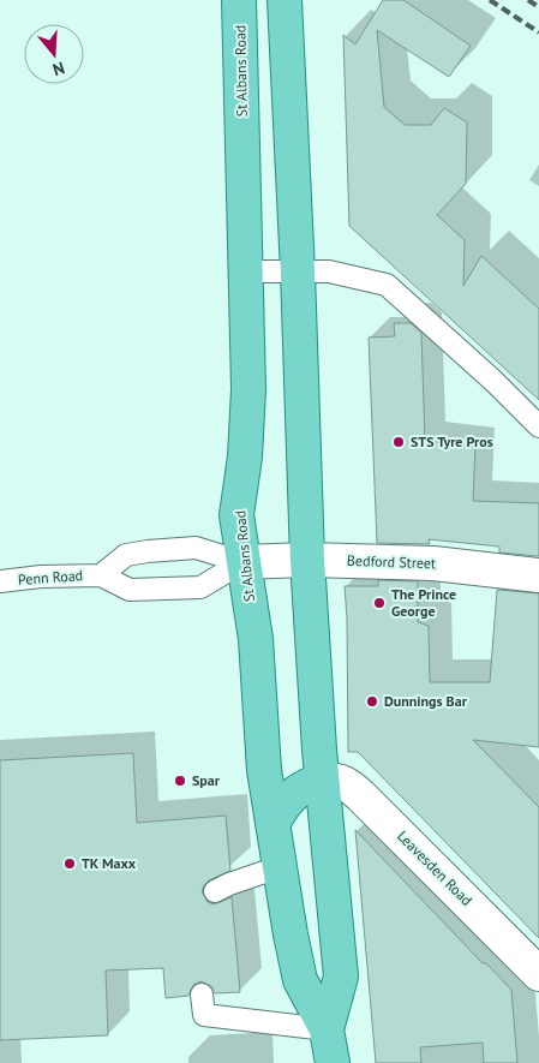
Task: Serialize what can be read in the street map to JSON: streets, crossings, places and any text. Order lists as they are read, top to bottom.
{
  "streets": {
    "main road": ["St Albans Road"],
    "street": ["Bedford Street", "Leavesden Road"],
    "lane": ["Penn Road"]
  },
  "crossings": [
    ["St Albans Road", "Bedford Street"],
    ["St Albans Road", "Penn Road"],
    ["St Albans Road", "Leavesden Road"],
    ["Bedford Street", "Penn Road"]
  ],
  "places": [
    "STS Tyre Pros",
    "The Prince George",
    "Dunnings Bar",
    "Spar",
    "TK Maxx"
  ],
  "north": "bottom"
}
